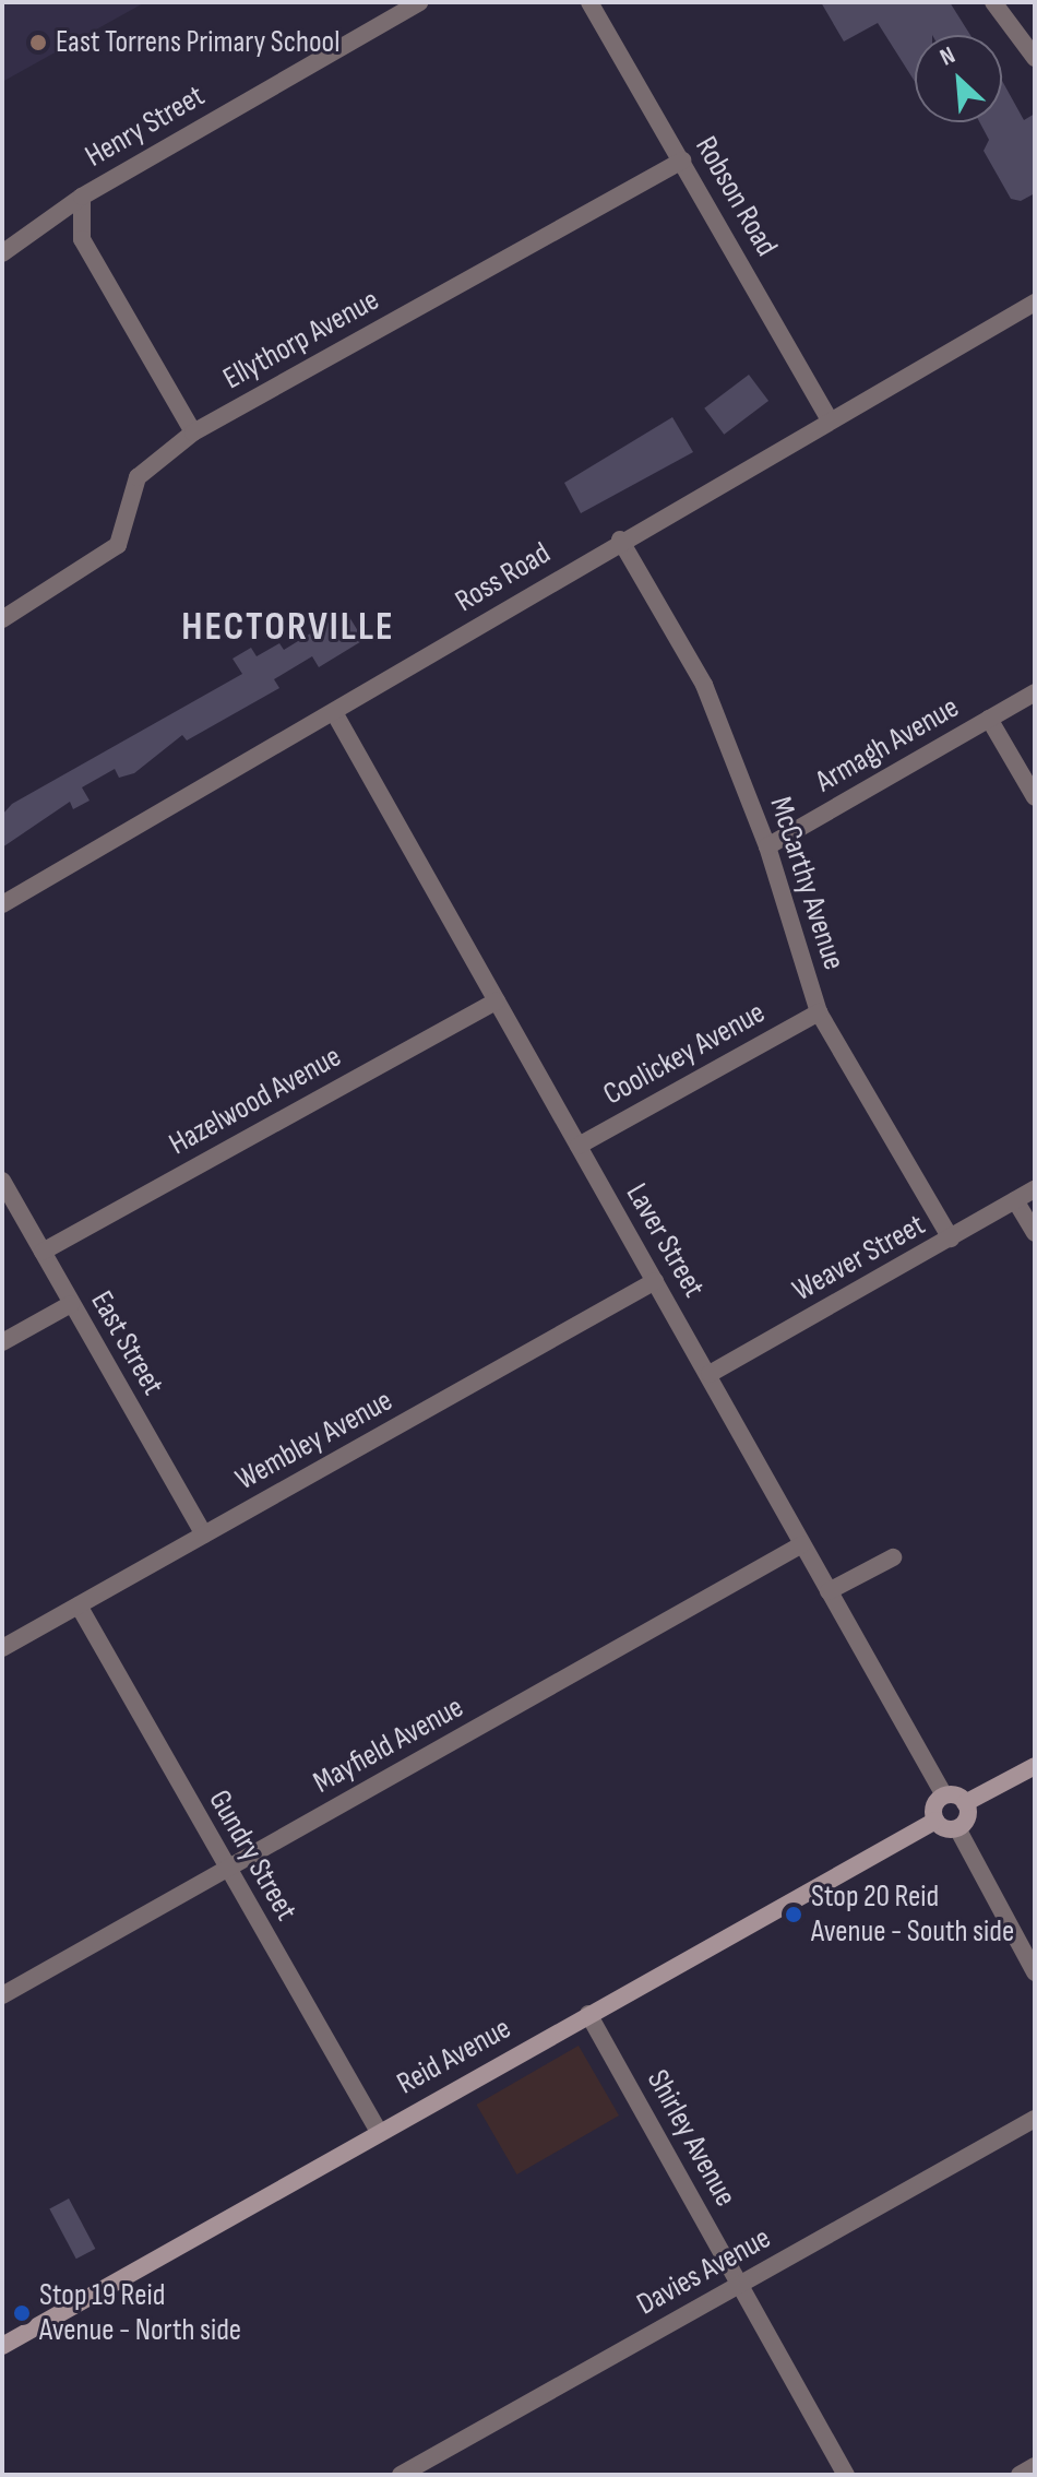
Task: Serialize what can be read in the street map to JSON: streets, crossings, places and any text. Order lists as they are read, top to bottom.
{
  "streets": {
    "street": [
      "Henry Street",
      "Robson Road",
      "Ellythorp Avenue",
      "Ross Road",
      "Armagh Avenue",
      "McCarthy Avenue",
      "Coolickey Avenue",
      "Hazelwood Avenue",
      "Laver Street",
      "Weaver Street",
      "East Street",
      "Wembley Avenue",
      "Mayfield Avenue",
      "Gundry Street",
      "Reid Avenue",
      "Shirley Avenue",
      "Davies Avenue"
    ]
  },
  "crossings": [
    ["Robson Road", "Ellythorp Avenue"],
    ["Robson Road", "Ross Road"],
    ["Ross Road", "McCarthy Avenue"],
    ["Ross Road", "Laver Street"],
    ["Armagh Avenue", "McCarthy Avenue"],
    ["McCarthy Avenue", "Coolickey Avenue"],
    ["McCarthy Avenue", "Weaver Street"],
    ["Coolickey Avenue", "Laver Street"],
    ["Hazelwood Avenue", "Laver Street"],
    ["Hazelwood Avenue", "East Street"],
    ["Laver Street", "Weaver Street"],
    ["Laver Street", "Wembley Avenue"],
    ["Laver Street", "Mayfield Avenue"],
    ["Laver Street", "Reid Avenue"],
    ["East Street", "Wembley Avenue"],
    ["Wembley Avenue", "Gundry Street"],
    ["Mayfield Avenue", "Gundry Street"],
    ["Gundry Street", "Reid Avenue"],
    ["Reid Avenue", "Shirley Avenue"],
    ["Shirley Avenue", "Davies Avenue"]
  ],
  "districts": ["HECTORVILLE"],
  "places": ["East Torrens Primary School", "Stop 20 Reid Avenue - South side", "Stop 19 Reid Avenue - North side"],
  "north": "top left"
}
